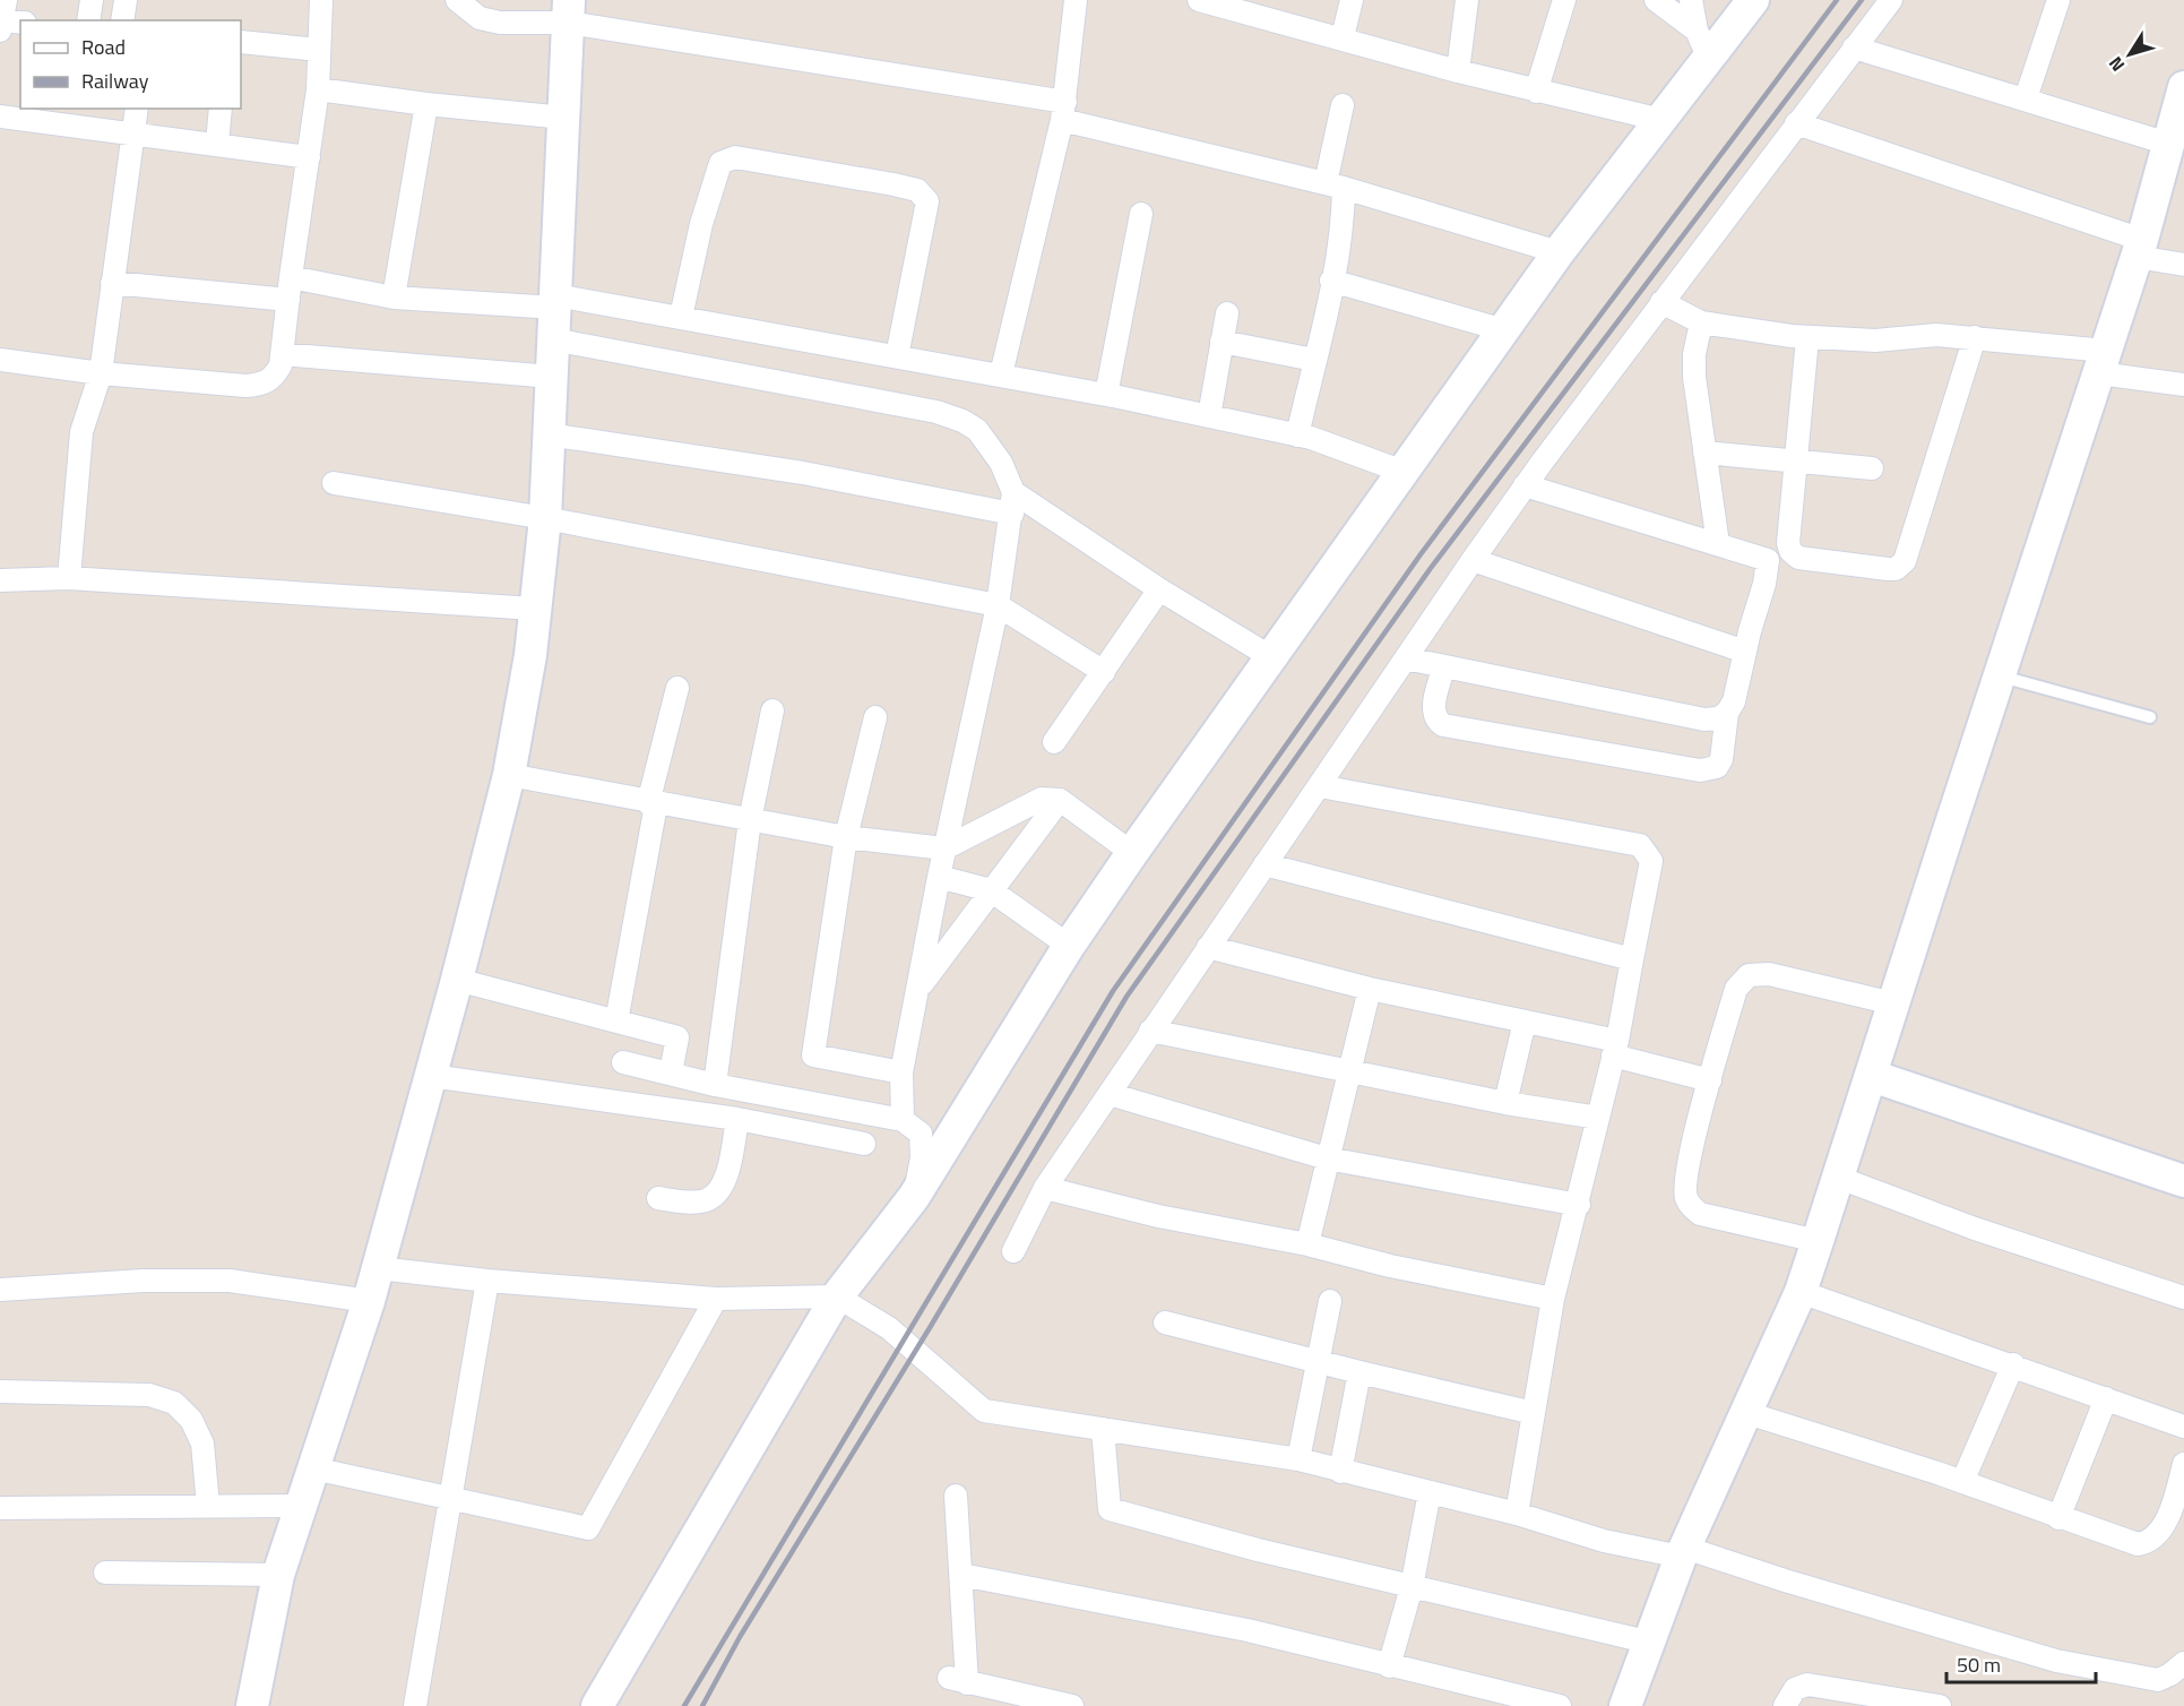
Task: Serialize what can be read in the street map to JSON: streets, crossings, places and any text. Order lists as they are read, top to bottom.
{
  "legend": ["Road", "Railway"],
  "scale_bar": "50 m",
  "north": "bottom left"
}
